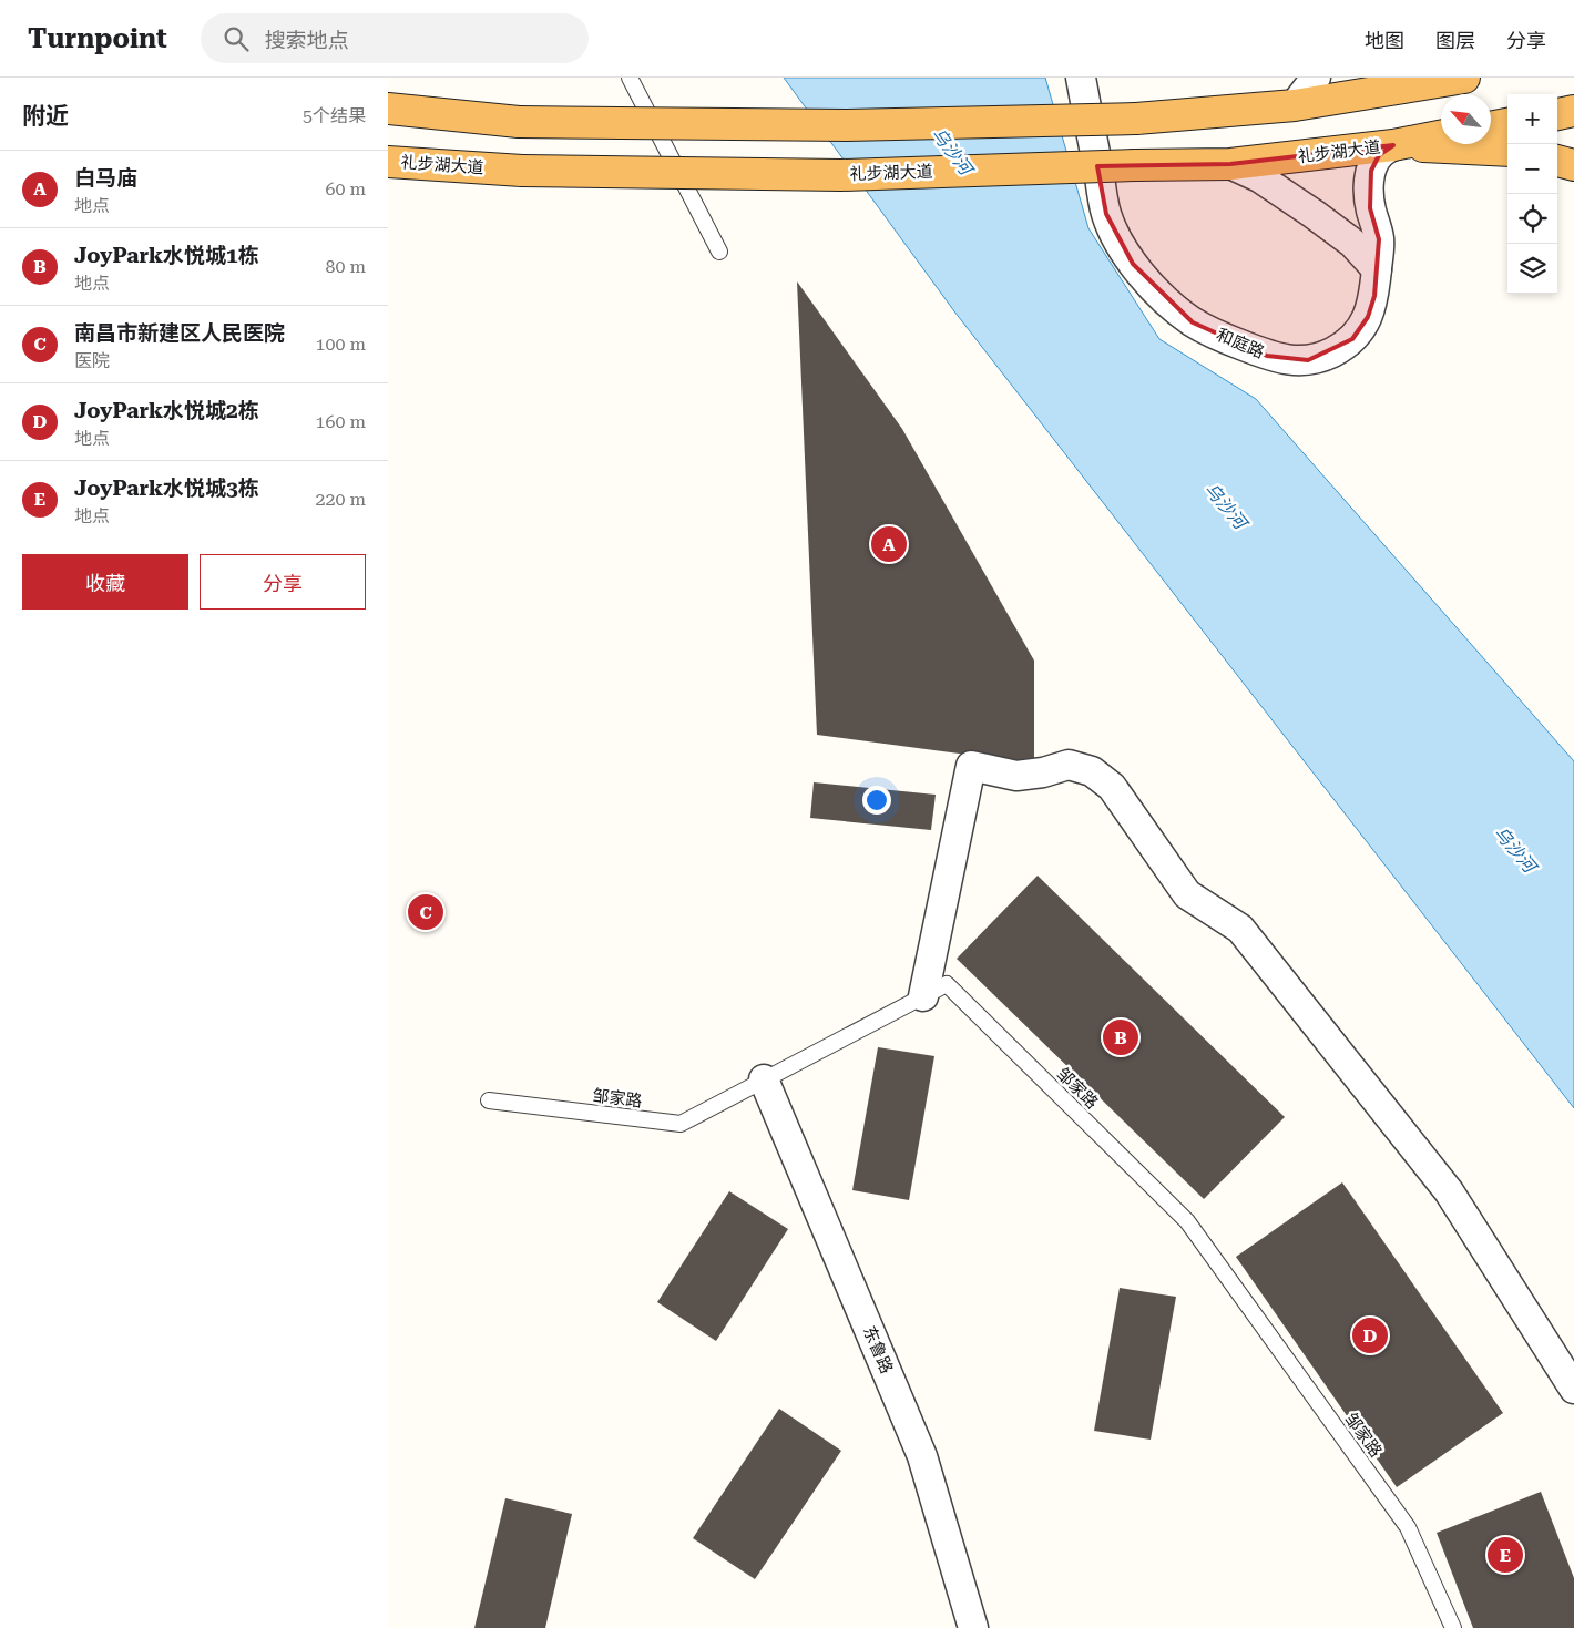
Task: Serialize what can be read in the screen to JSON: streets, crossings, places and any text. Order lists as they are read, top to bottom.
{
  "streets": {
    "highway": ["礼步湖大道"],
    "street": ["和庭路", "东鲁路"],
    "lane": ["邹家路"]
  },
  "crossings": [
    ["礼步湖大道", "和庭路"],
    ["邹家路", "东鲁路"]
  ],
  "water": ["乌沙河"],
  "north": "top left",
  "page": {
    "header": "Turnpoint",
    "search": "搜索地点",
    "nav": ["地图", "图层", "分享"],
    "heading": ["附近", "5个结果"],
    "map_buttons": ["+", "−"],
    "list": [
      {
        "mark": "A",
        "name": "白马庙",
        "note": "地点",
        "value": "60 m"
      },
      {
        "mark": "B",
        "name": "JoyPark水悦城1栋",
        "note": "地点",
        "value": "80 m"
      },
      {
        "mark": "C",
        "name": "南昌市新建区人民医院",
        "note": "医院",
        "value": "100 m"
      },
      {
        "mark": "D",
        "name": "JoyPark水悦城2栋",
        "note": "地点",
        "value": "160 m"
      },
      {
        "mark": "E",
        "name": "JoyPark水悦城3栋",
        "note": "地点",
        "value": "220 m"
      }
    ],
    "pins": [
      "A",
      "C",
      "B",
      "D",
      "E"
    ],
    "buttons": ["收藏", "分享"]
  }
}
